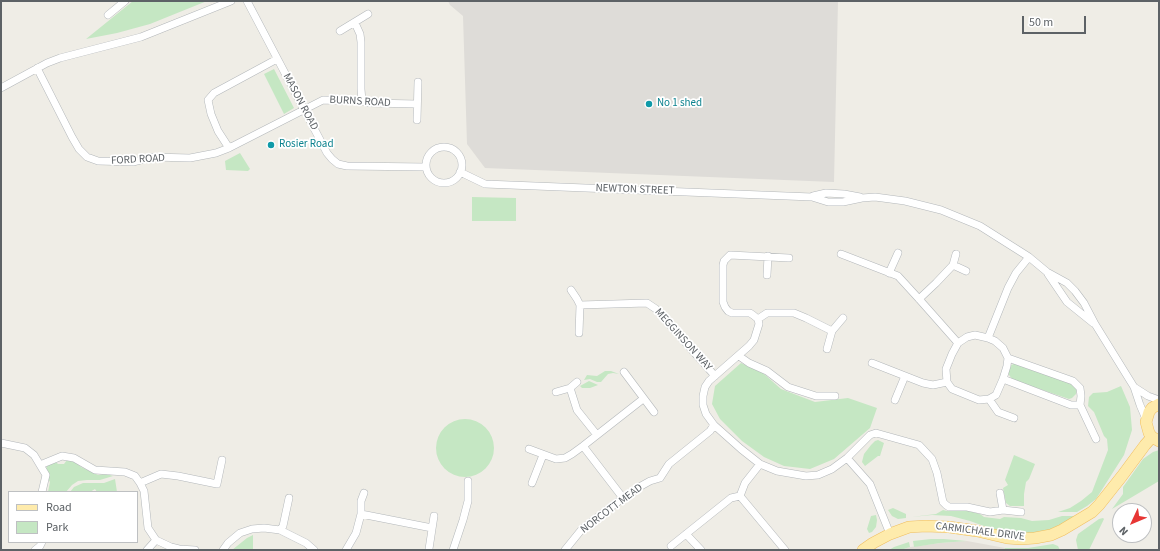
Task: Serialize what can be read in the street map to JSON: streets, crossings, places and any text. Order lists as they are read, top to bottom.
{
  "streets": {
    "main road": ["CARMICHAEL DRIVE"],
    "street": [
      "MASON ROAD",
      "BURNS ROAD",
      "FORD ROAD",
      "NEWTON STREET",
      "MEGGINSON WAY",
      "NORCOTT MEAD"
    ]
  },
  "crossings": [
    ["MASON ROAD", "BURNS ROAD"],
    ["MASON ROAD", "FORD ROAD"],
    ["MASON ROAD", "NEWTON STREET"],
    ["BURNS ROAD", "FORD ROAD"]
  ],
  "places": ["No 1 shed", "Rosier Road"],
  "legend": ["Road", "Park"],
  "scale_bar": "50 m",
  "north": "bottom left"
}
